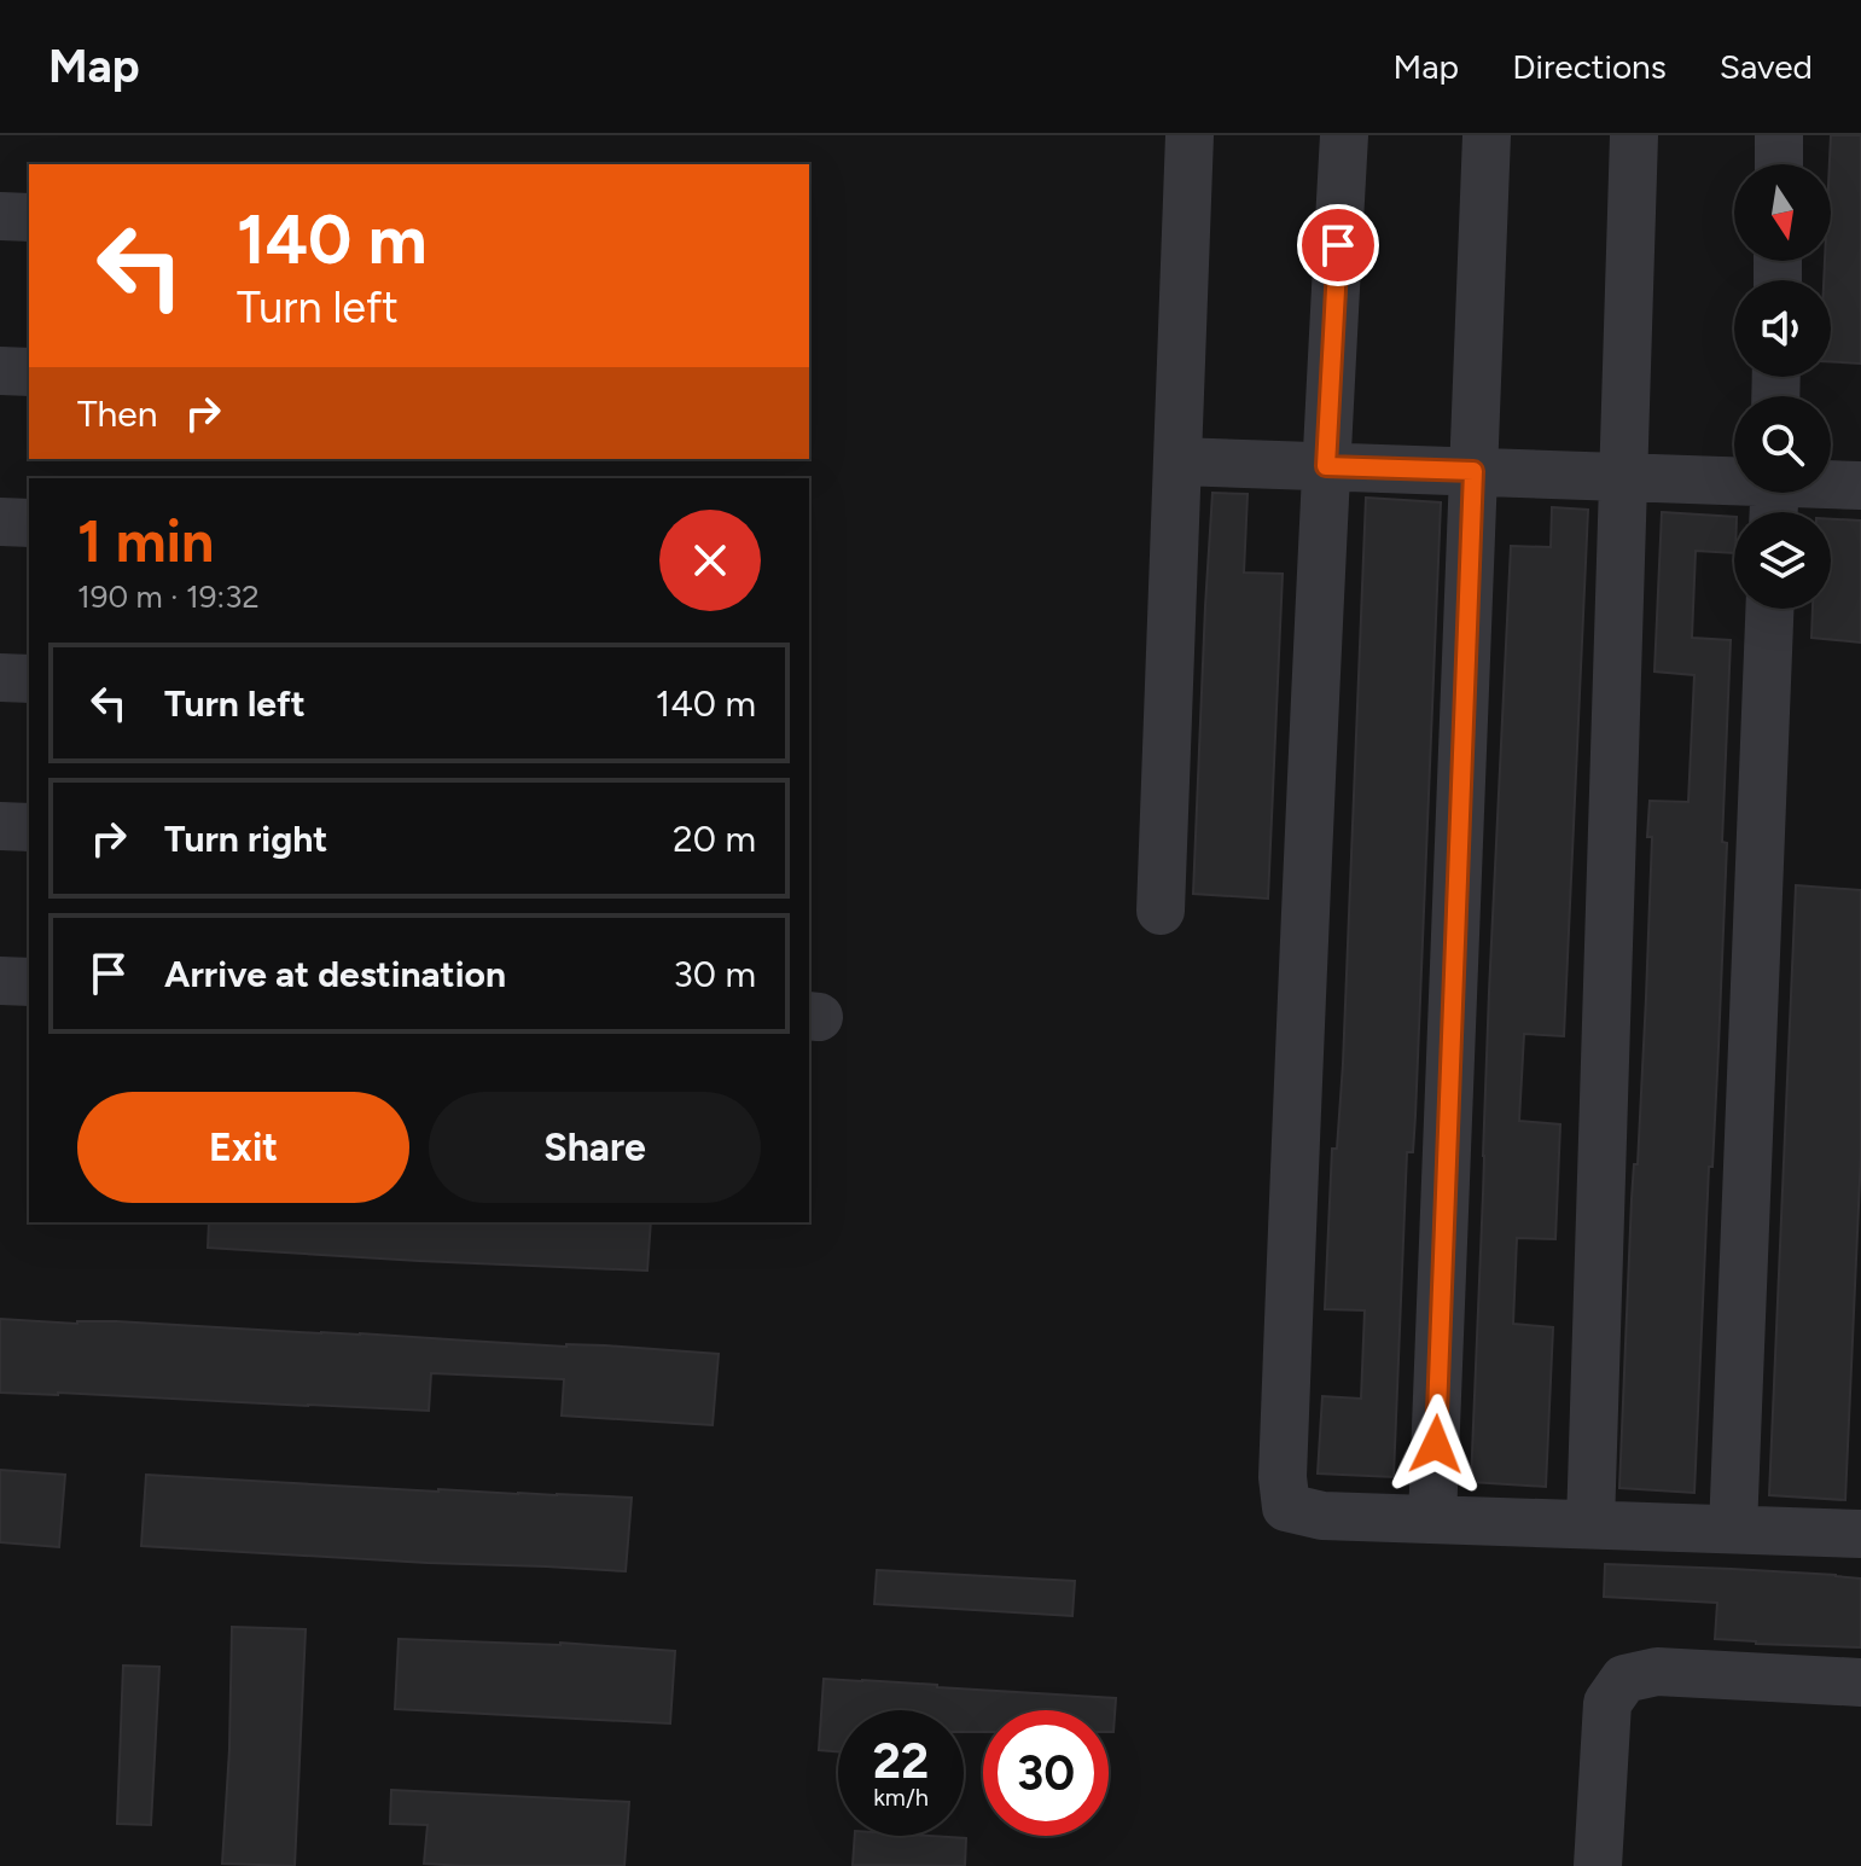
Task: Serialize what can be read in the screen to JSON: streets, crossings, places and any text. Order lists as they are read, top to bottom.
{
  "north": "bottom",
  "page": {
    "header": "Map",
    "nav": ["Map", "Directions", "Saved"],
    "turn": ["140 m", "Turn left"],
    "then": "Then",
    "heading": ["1 min", "190 m · 19:32"],
    "list": [
      {
        "name": "Turn left",
        "value": "140 m"
      },
      {
        "name": "Turn right",
        "value": "20 m"
      },
      {
        "name": "Arrive at destination",
        "value": "30 m"
      }
    ],
    "buttons": ["Exit", "Share"],
    "speed": "22 km/h",
    "limit": "30"
  }
}
